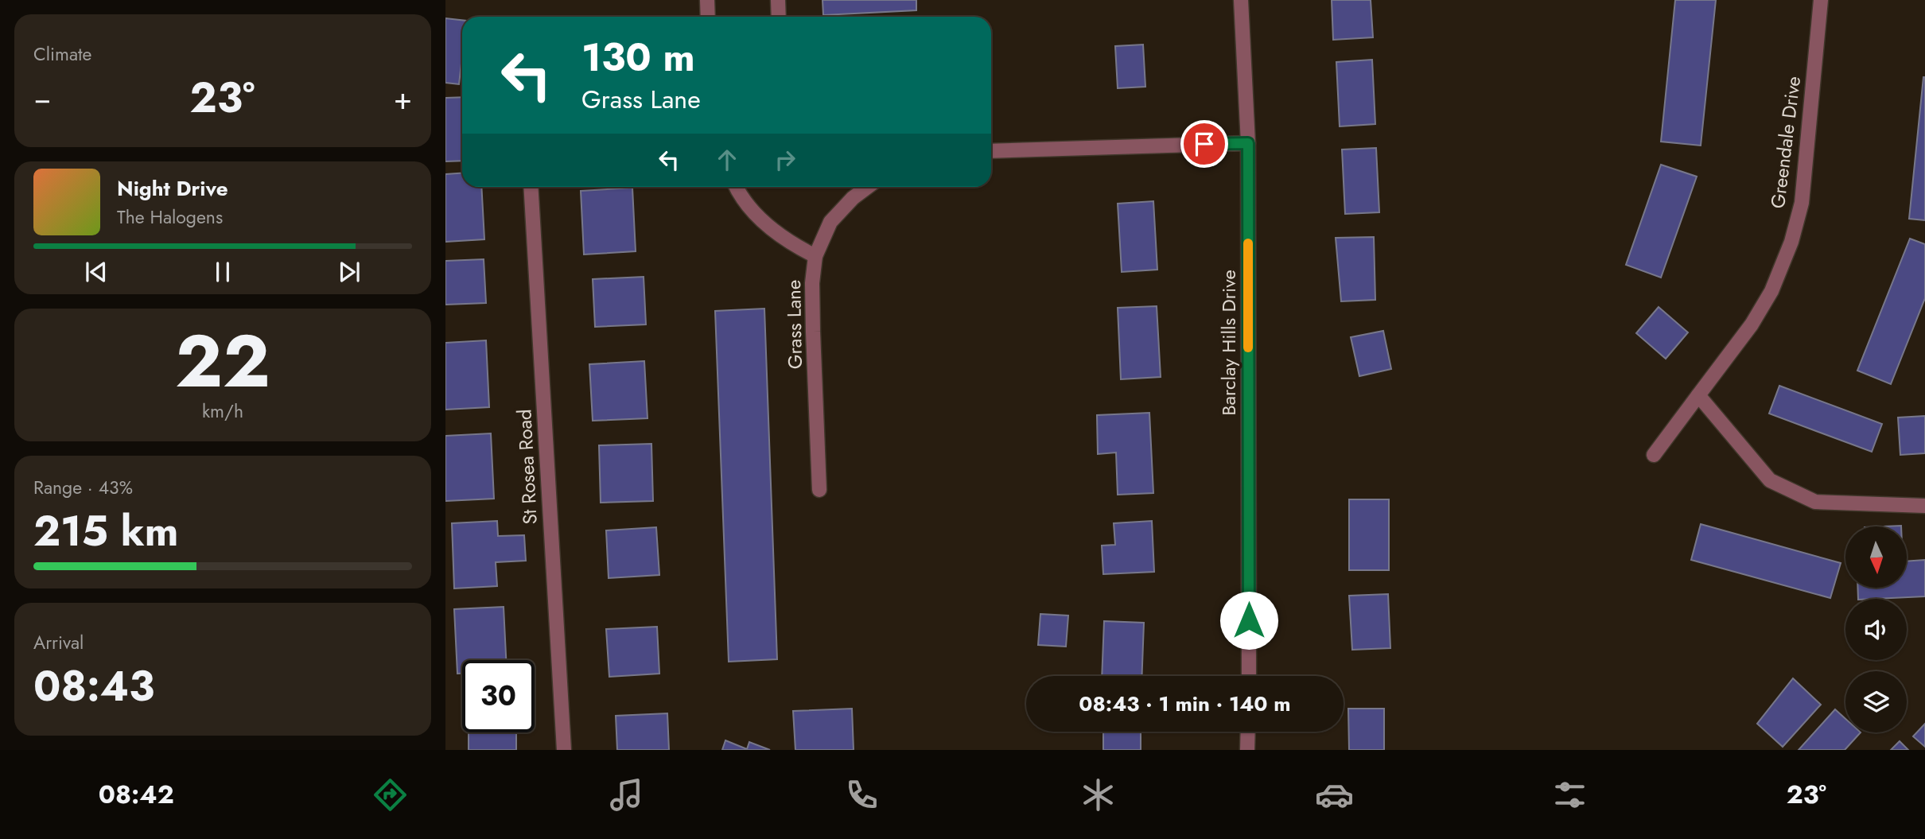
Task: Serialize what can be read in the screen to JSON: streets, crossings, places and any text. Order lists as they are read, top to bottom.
{
  "streets": {
    "street": [
      "Greendale Drive",
      "Grass Lane",
      "Barclay Hills Drive",
      "St Rosea Road"
    ]
  },
  "north": "bottom",
  "page": {
    "tile": [
      "Climate",
      ["22", "km/h"],
      ["Range · 43%", "215 km"],
      ["Arrival", "08:43"]
    ],
    "turn": ["130 m", "Grass Lane"],
    "heat": ["−", "23°", "+"],
    "song": ["Night Drive", "The Halogens"],
    "limit": "30",
    "trip": "08:43 · 1 min · 140 m",
    "tabs": ["08:42", "23°"]
  }
}
